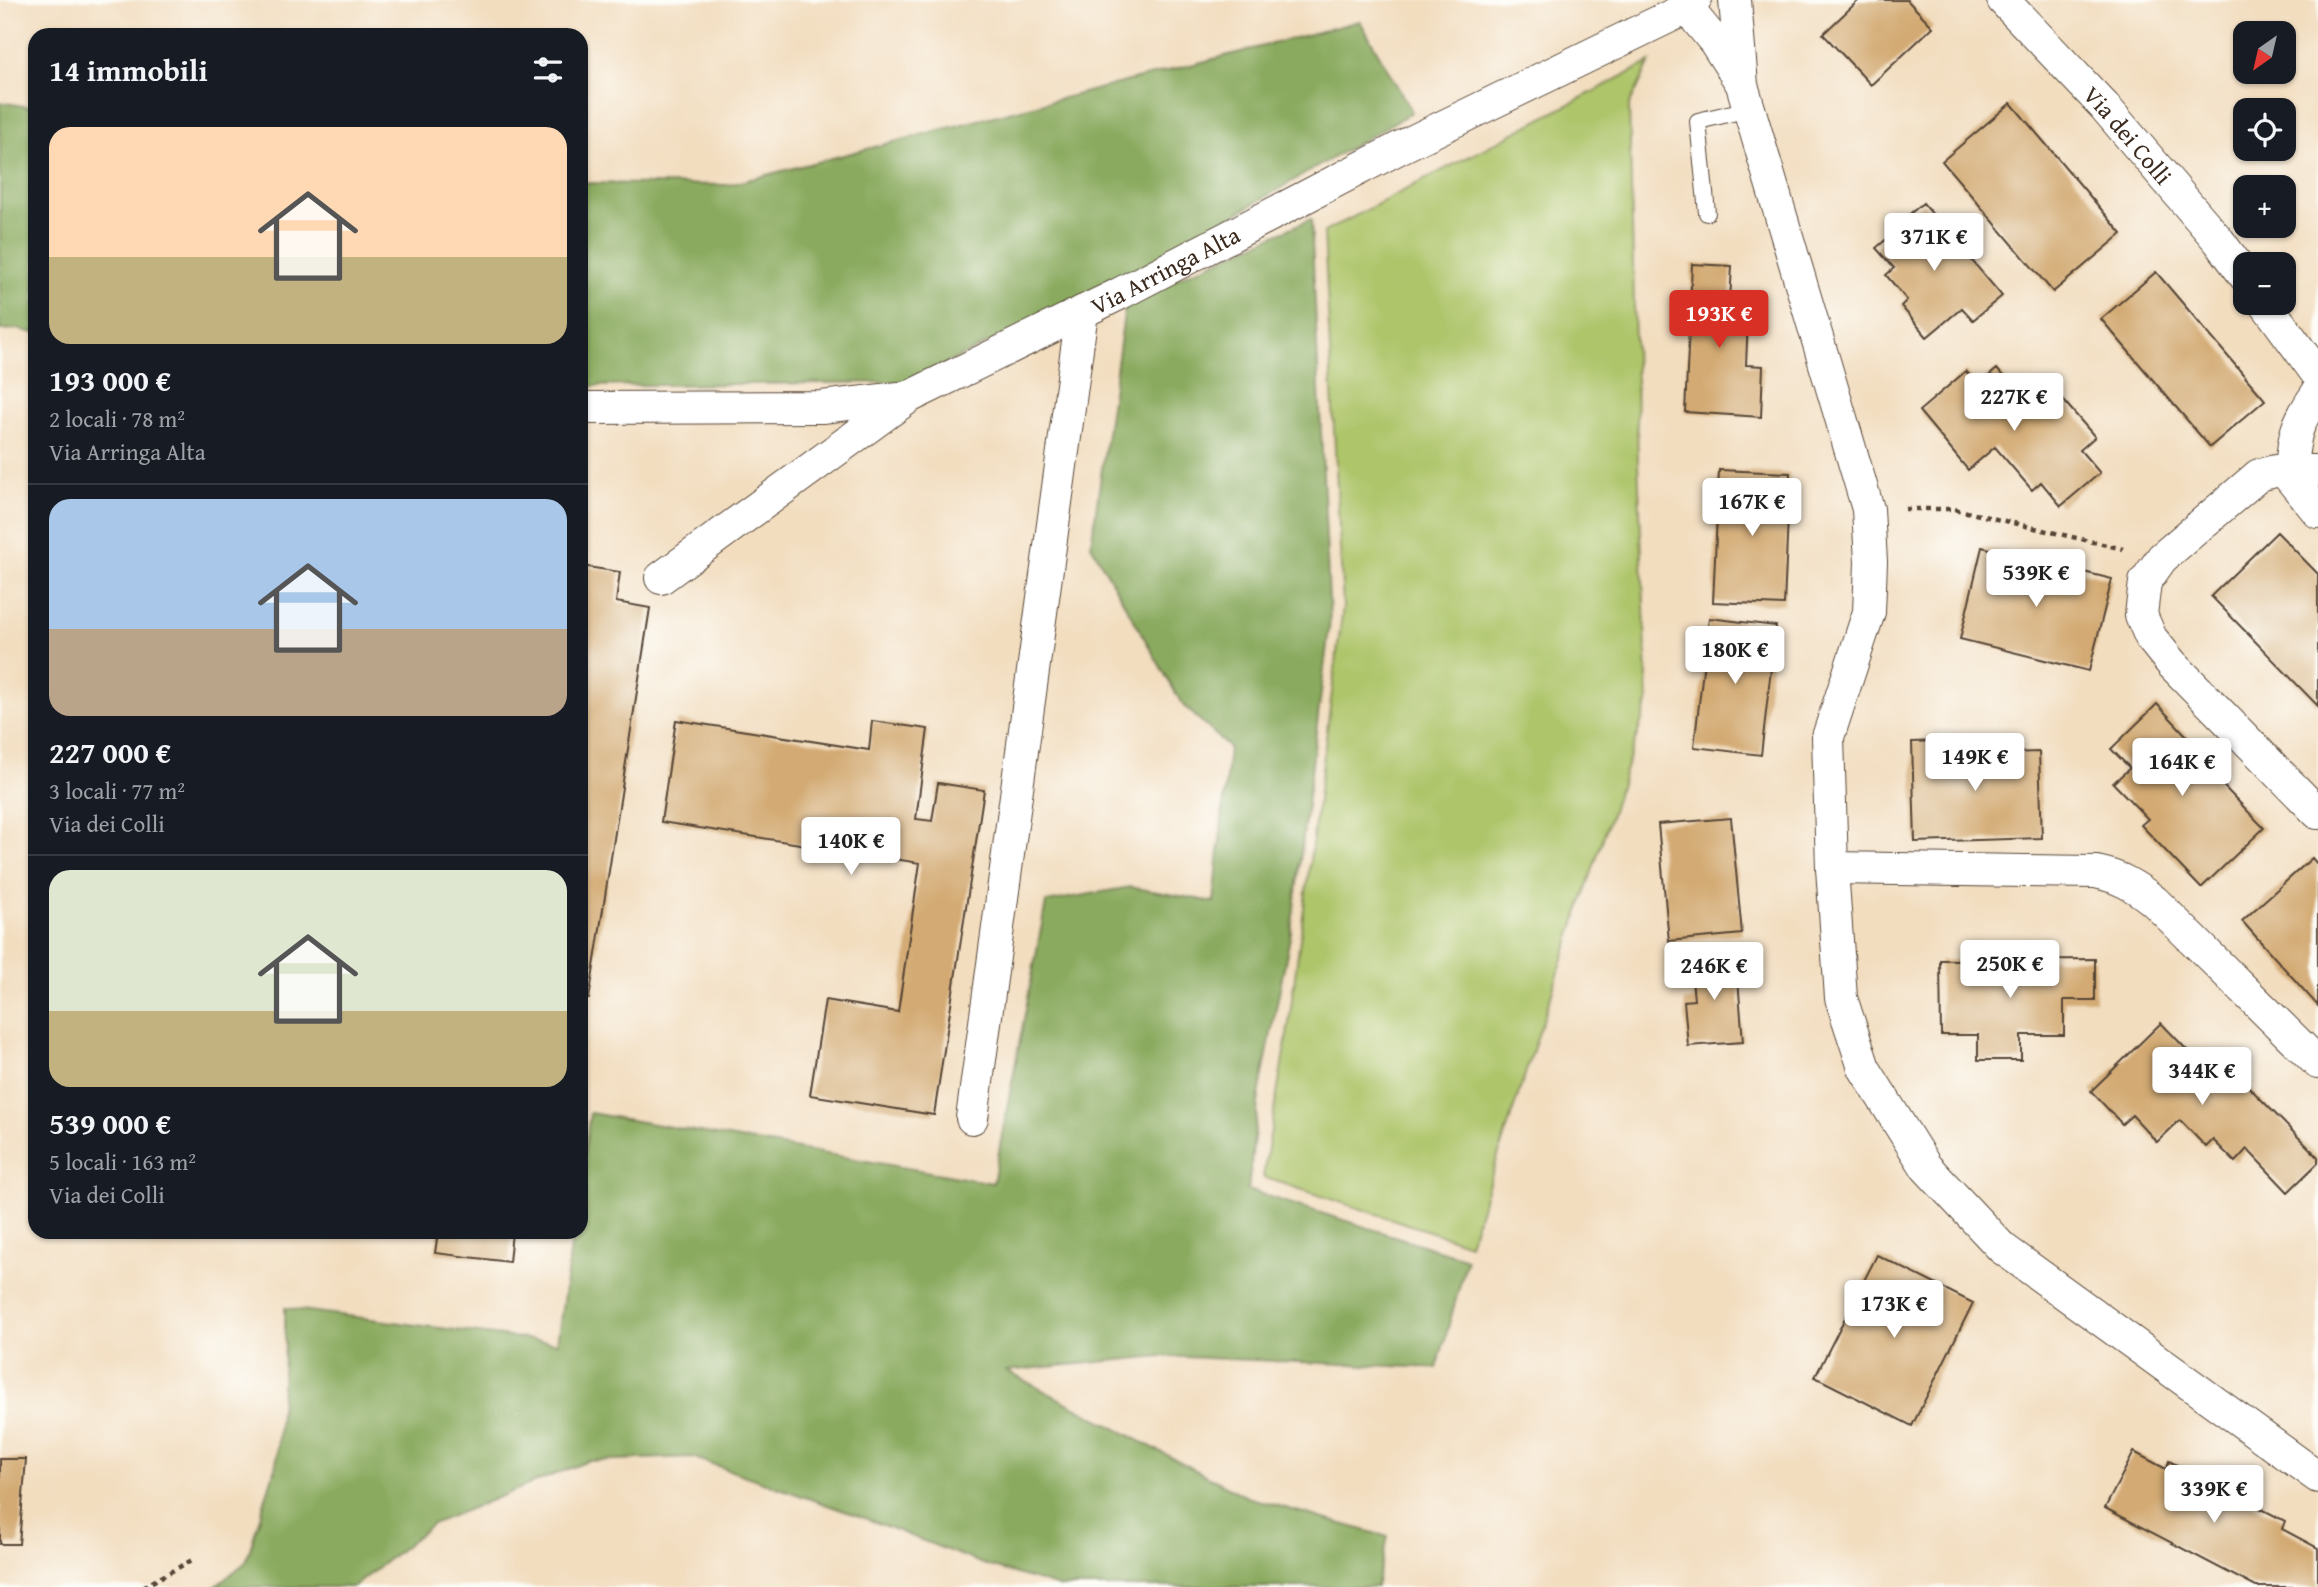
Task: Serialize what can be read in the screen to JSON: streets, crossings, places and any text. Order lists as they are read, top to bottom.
{
  "streets": {
    "street": ["Via dei Colli", "Via Arringa Alta"]
  },
  "north": "bottom left",
  "page": {
    "map_buttons": ["+", "−"],
    "heading": "14 immobili",
    "list": [
      {
        "name": "193 000 €",
        "note": "2 locali · 78 m² · Via Arringa Alta"
      },
      {
        "name": "227 000 €",
        "note": "3 locali · 77 m² · Via dei Colli"
      },
      {
        "name": "539 000 €",
        "note": "5 locali · 163 m² · Via dei Colli"
      }
    ],
    "price": [
      "371K €",
      "193K €",
      "227K €",
      "167K €",
      "539K €",
      "180K €",
      "149K €",
      "164K €",
      "140K €",
      "250K €",
      "246K €",
      "344K €",
      "173K €",
      "339K €"
    ]
  }
}
